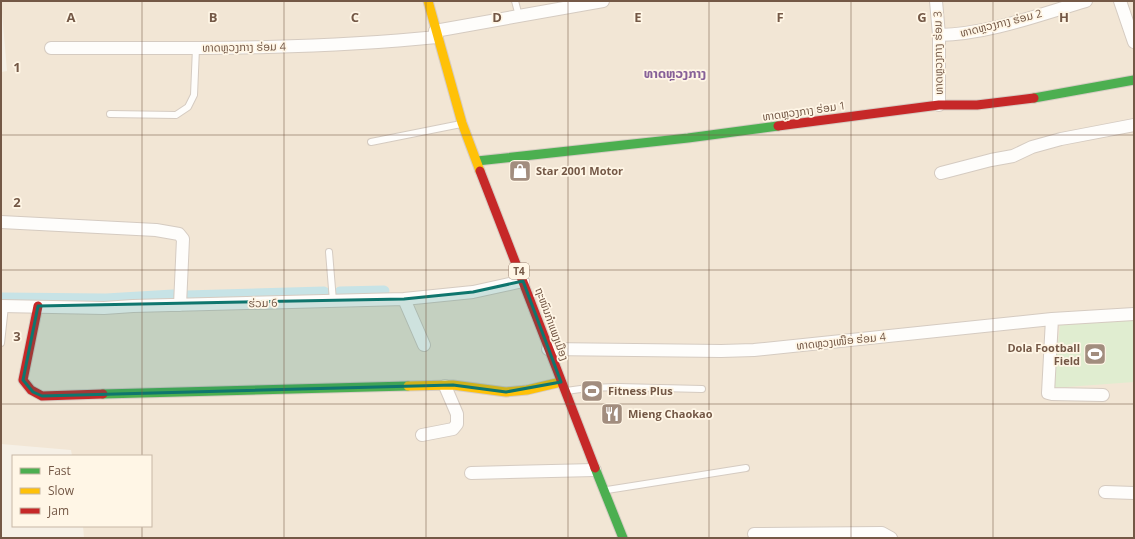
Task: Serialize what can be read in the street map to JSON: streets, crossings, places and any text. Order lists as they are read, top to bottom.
{
  "streets": {
    "street": [
      "ທາດຫຼວງກາງ ຮ່ອມ 2",
      "ທາດຫຼວງກາງ ຮ່ອມ 4",
      "ທາດຫຼວງກາງ ຮ່ອມ 3",
      "ທາດຫຼວງກາງ ຮ່ອມ 1",
      "T4",
      "ຮ່ວມ 6",
      "ຖະໜົນກຳແພງເມືອງ",
      "ທາດຫຼວງເໜືອ ຮ່ອມ 4"
    ]
  },
  "crossings": [
    ["ທາດຫຼວງກາງ ຮ່ອມ 2", "ທາດຫຼວງກາງ ຮ່ອມ 3"],
    ["ທາດຫຼວງກາງ ຮ່ອມ 4", "ຖະໜົນກຳແພງເມືອງ"],
    ["ທາດຫຼວງກາງ ຮ່ອມ 3", "ທາດຫຼວງກາງ ຮ່ອມ 1"],
    ["ທາດຫຼວງກາງ ຮ່ອມ 1", "ຖະໜົນກຳແພງເມືອງ"],
    ["ຮ່ວມ 6", "ຖະໜົນກຳແພງເມືອງ"],
    ["ຖະໜົນກຳແພງເມືອງ", "ທາດຫຼວງເໜືອ ຮ່ອມ 4"]
  ],
  "districts": ["ທາດຫຼວງກາງ"],
  "places": {
    "shop": ["Star 2001 Motor"],
    "sports": ["Dola Football Field", "Fitness Plus"],
    "restaurant": ["Mieng Chaokao"]
  },
  "legend": ["Fast", "Slow", "Jam"],
  "grid": {
    "columns": [
      "A",
      "B",
      "C",
      "D",
      "E",
      "F",
      "G",
      "H"
    ],
    "rows": ["1", "2", "3"]
  }
}
